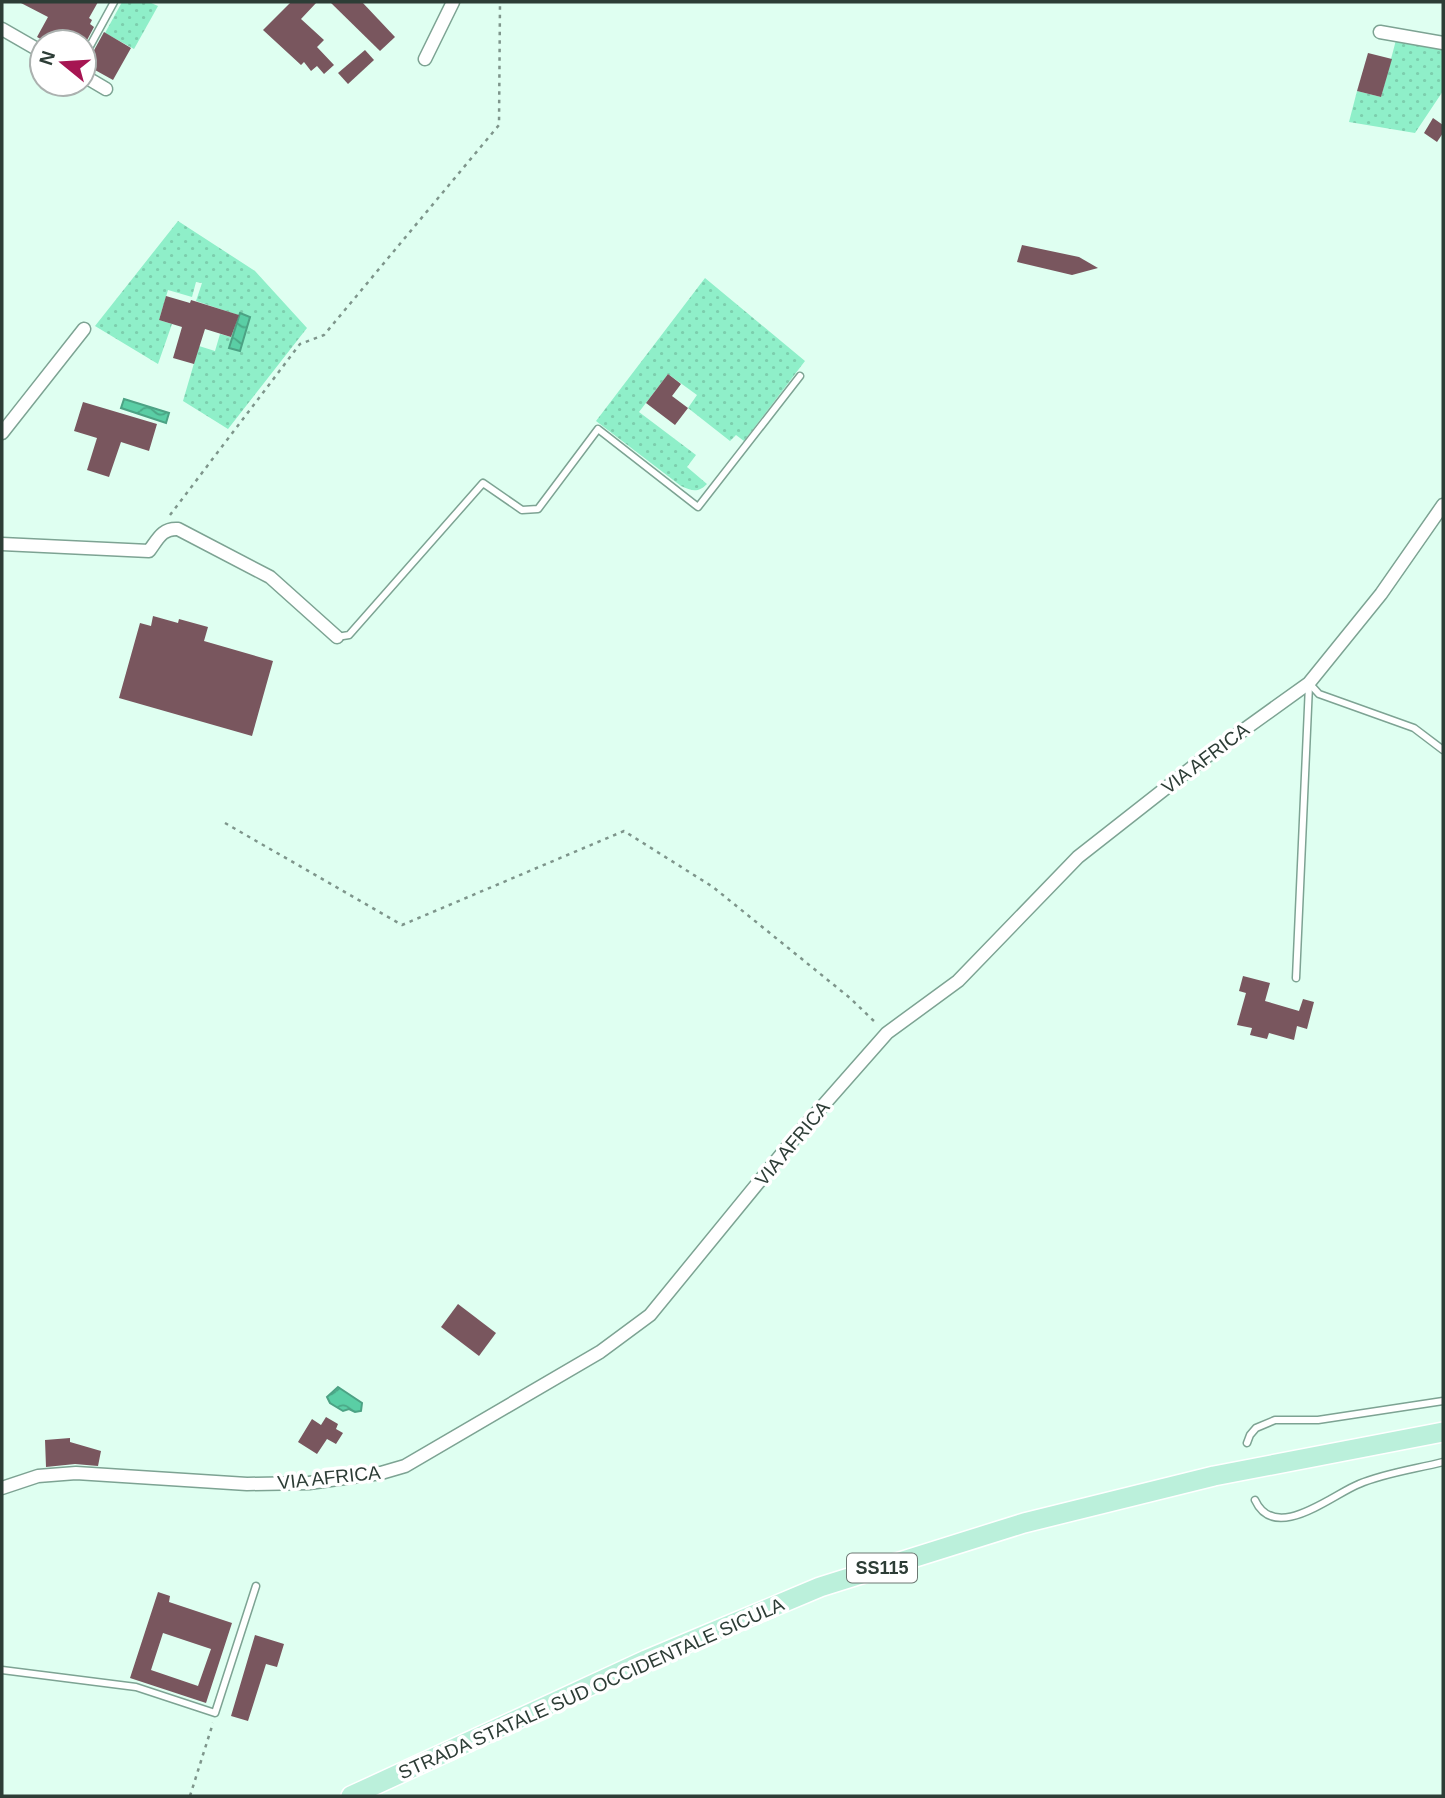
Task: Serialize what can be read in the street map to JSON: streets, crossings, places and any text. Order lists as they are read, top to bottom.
{
  "streets": {
    "main road": ["SS115", "STRADA STATALE SUD OCCIDENTALE SICULA"],
    "street": ["VIA AFRICA"]
  },
  "north": "left"
}
